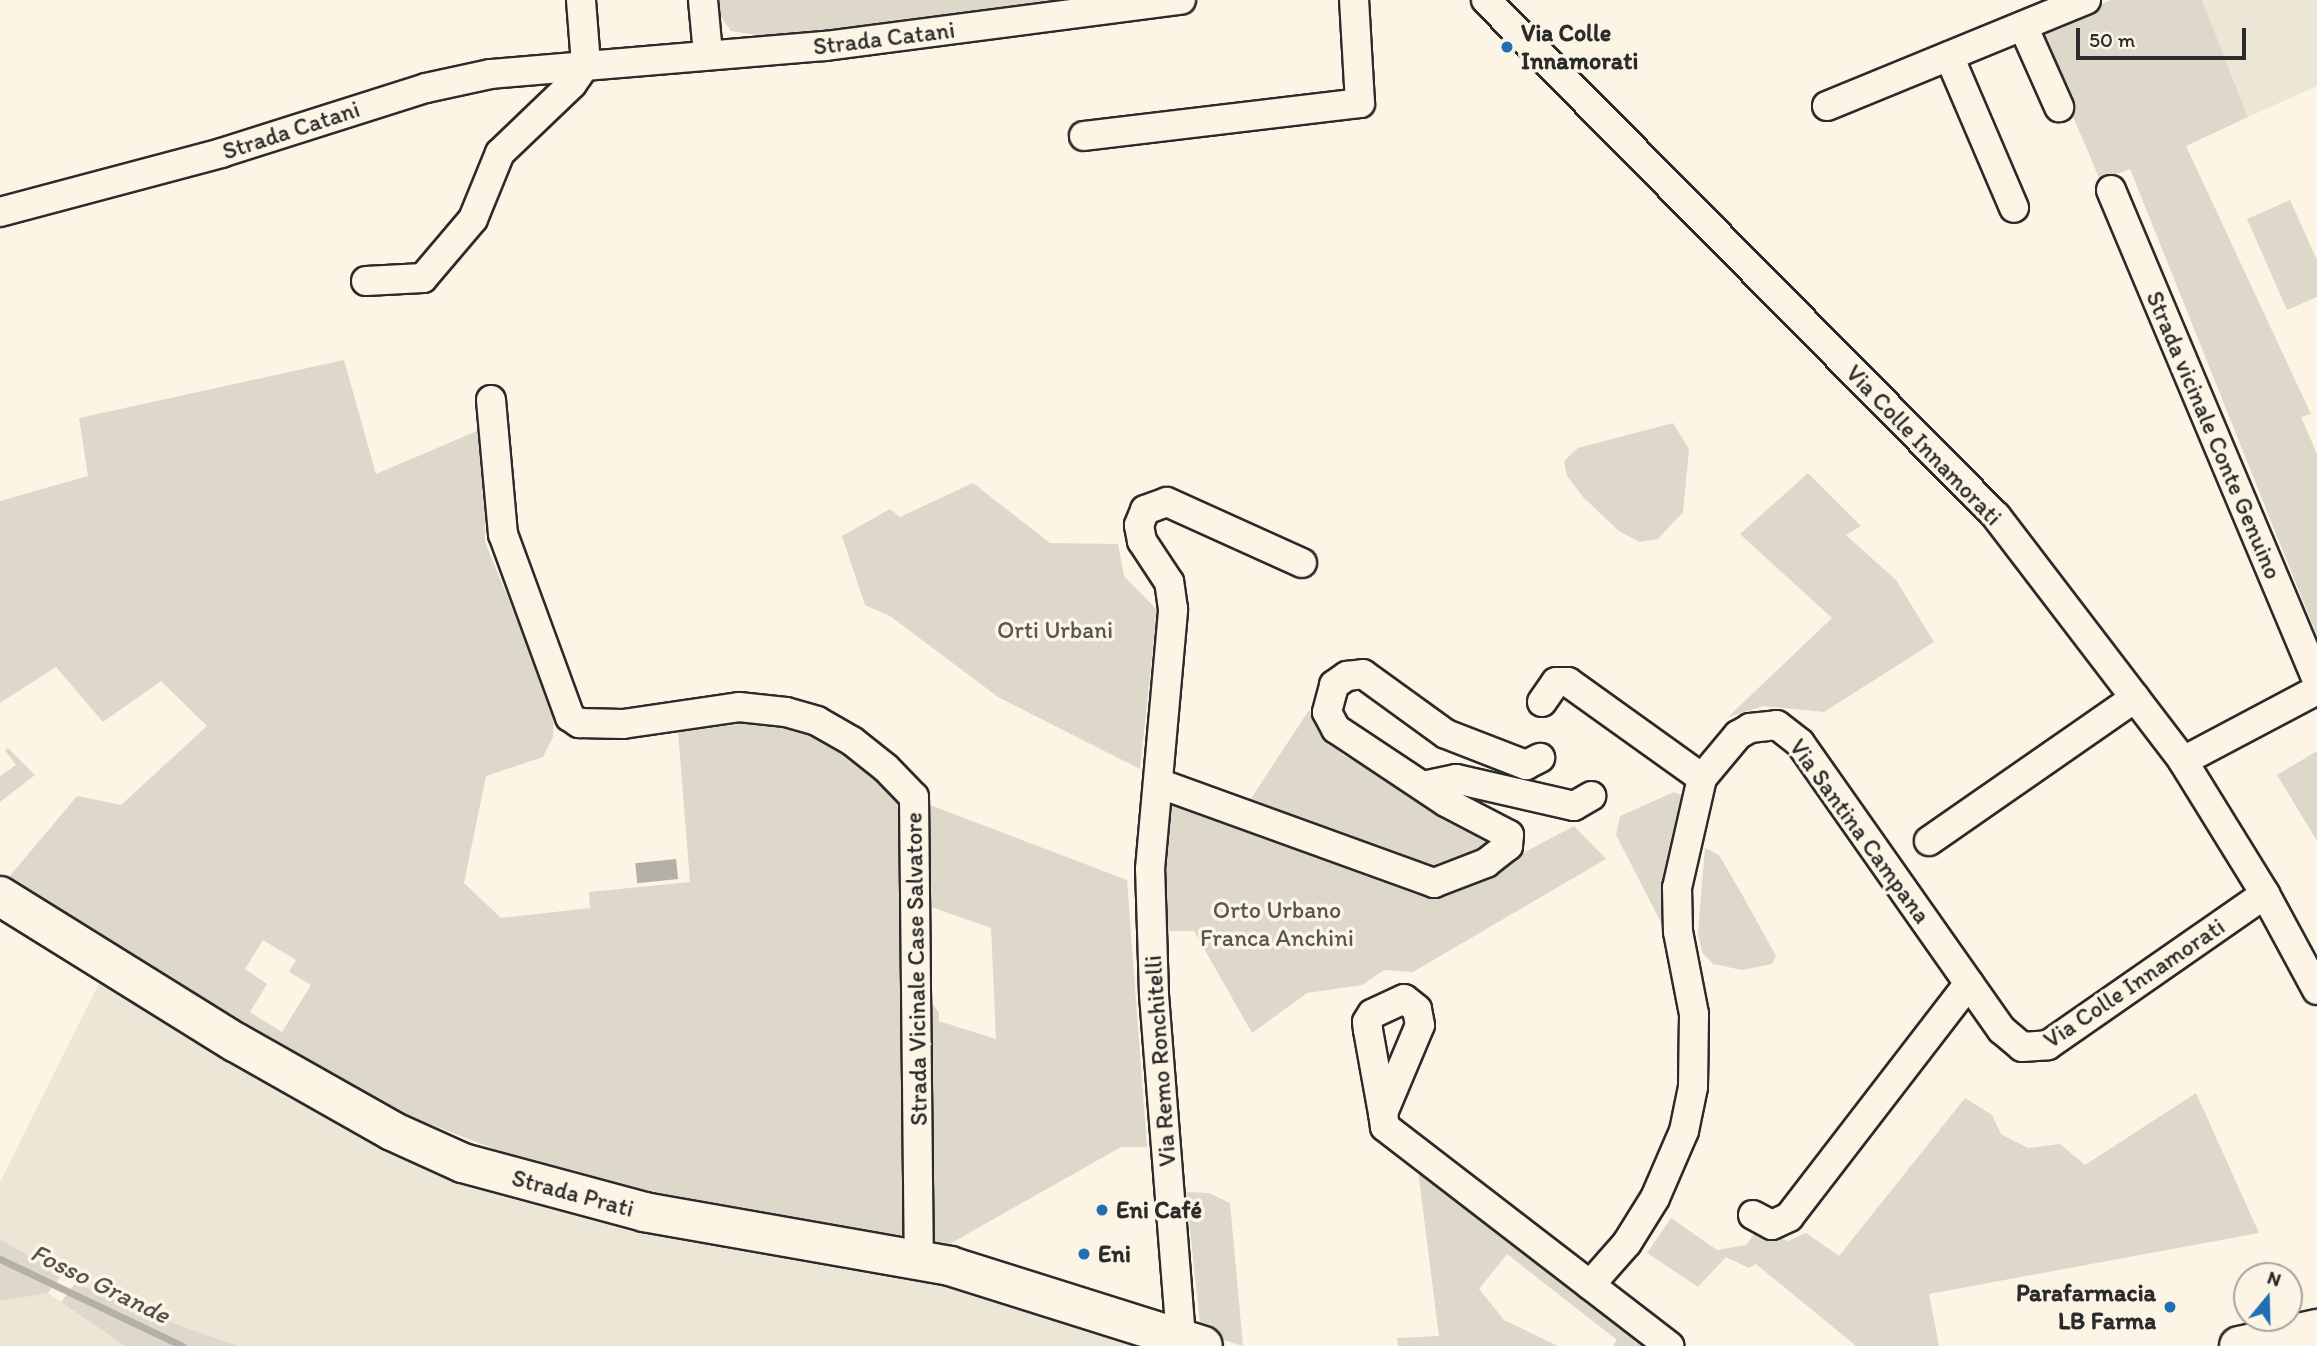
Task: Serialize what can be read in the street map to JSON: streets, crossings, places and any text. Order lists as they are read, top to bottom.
{
  "streets": {
    "street": [
      "Strada Catani",
      "Strada vicinale Conte Genuino",
      "Via Colle Innamorati",
      "Via Santina Campana",
      "Strada Vicinale Case Salvatore",
      "Via Remo Ronchitelli",
      "Strada Prati"
    ]
  },
  "crossings": [
    ["Via Colle Innamorati", "Via Santina Campana"],
    ["Strada Vicinale Case Salvatore", "Strada Prati"],
    ["Via Remo Ronchitelli", "Strada Prati"]
  ],
  "water": ["Fosso Grande"],
  "parks": ["Orti Urbani", "Orto Urbano Franca Anchini"],
  "places": [
    "Via Colle Innamorati",
    "Eni Café",
    "Eni",
    "Parafarmacia LB Farma"
  ],
  "scale_bar": "50 m",
  "north": "top"
}
